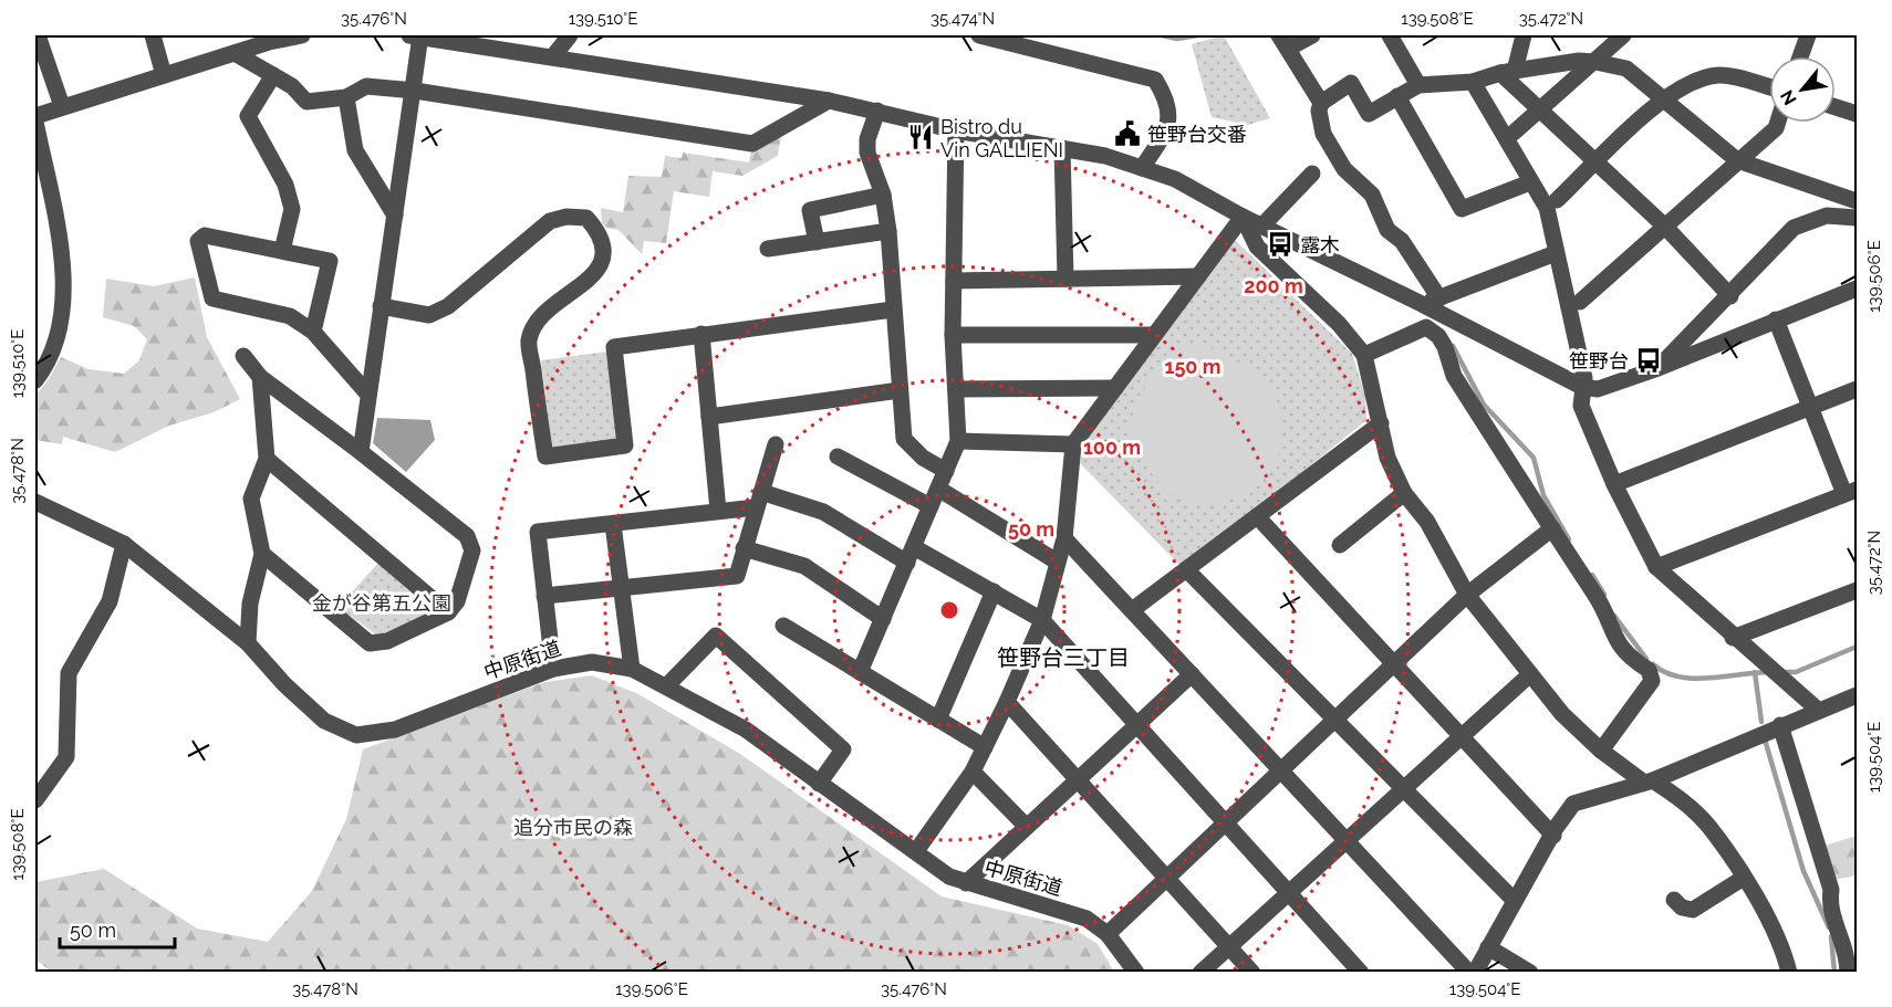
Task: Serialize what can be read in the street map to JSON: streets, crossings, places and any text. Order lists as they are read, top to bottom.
{
  "streets": {
    "street": ["中原街道"]
  },
  "districts": ["笹野台三丁目"],
  "parks": ["金が谷第五公園", "追分市民の森"],
  "places": {
    "public building": ["笹野台交番"],
    "restaurant": ["Bistro du Vin GALLIENI"],
    "bus stop": ["露木", "笹野台"]
  },
  "scale_bar": "50 m",
  "north": "bottom left",
  "coordinates": [
    "35.476°N",
    "139.510°E",
    "35.474°N",
    "139.508°E",
    "35.472°N",
    "139.506°E",
    "35.478°N",
    "139.504°E"
  ],
  "rings": [
    "200 m",
    "150 m",
    "100 m",
    "50 m"
  ]
}
